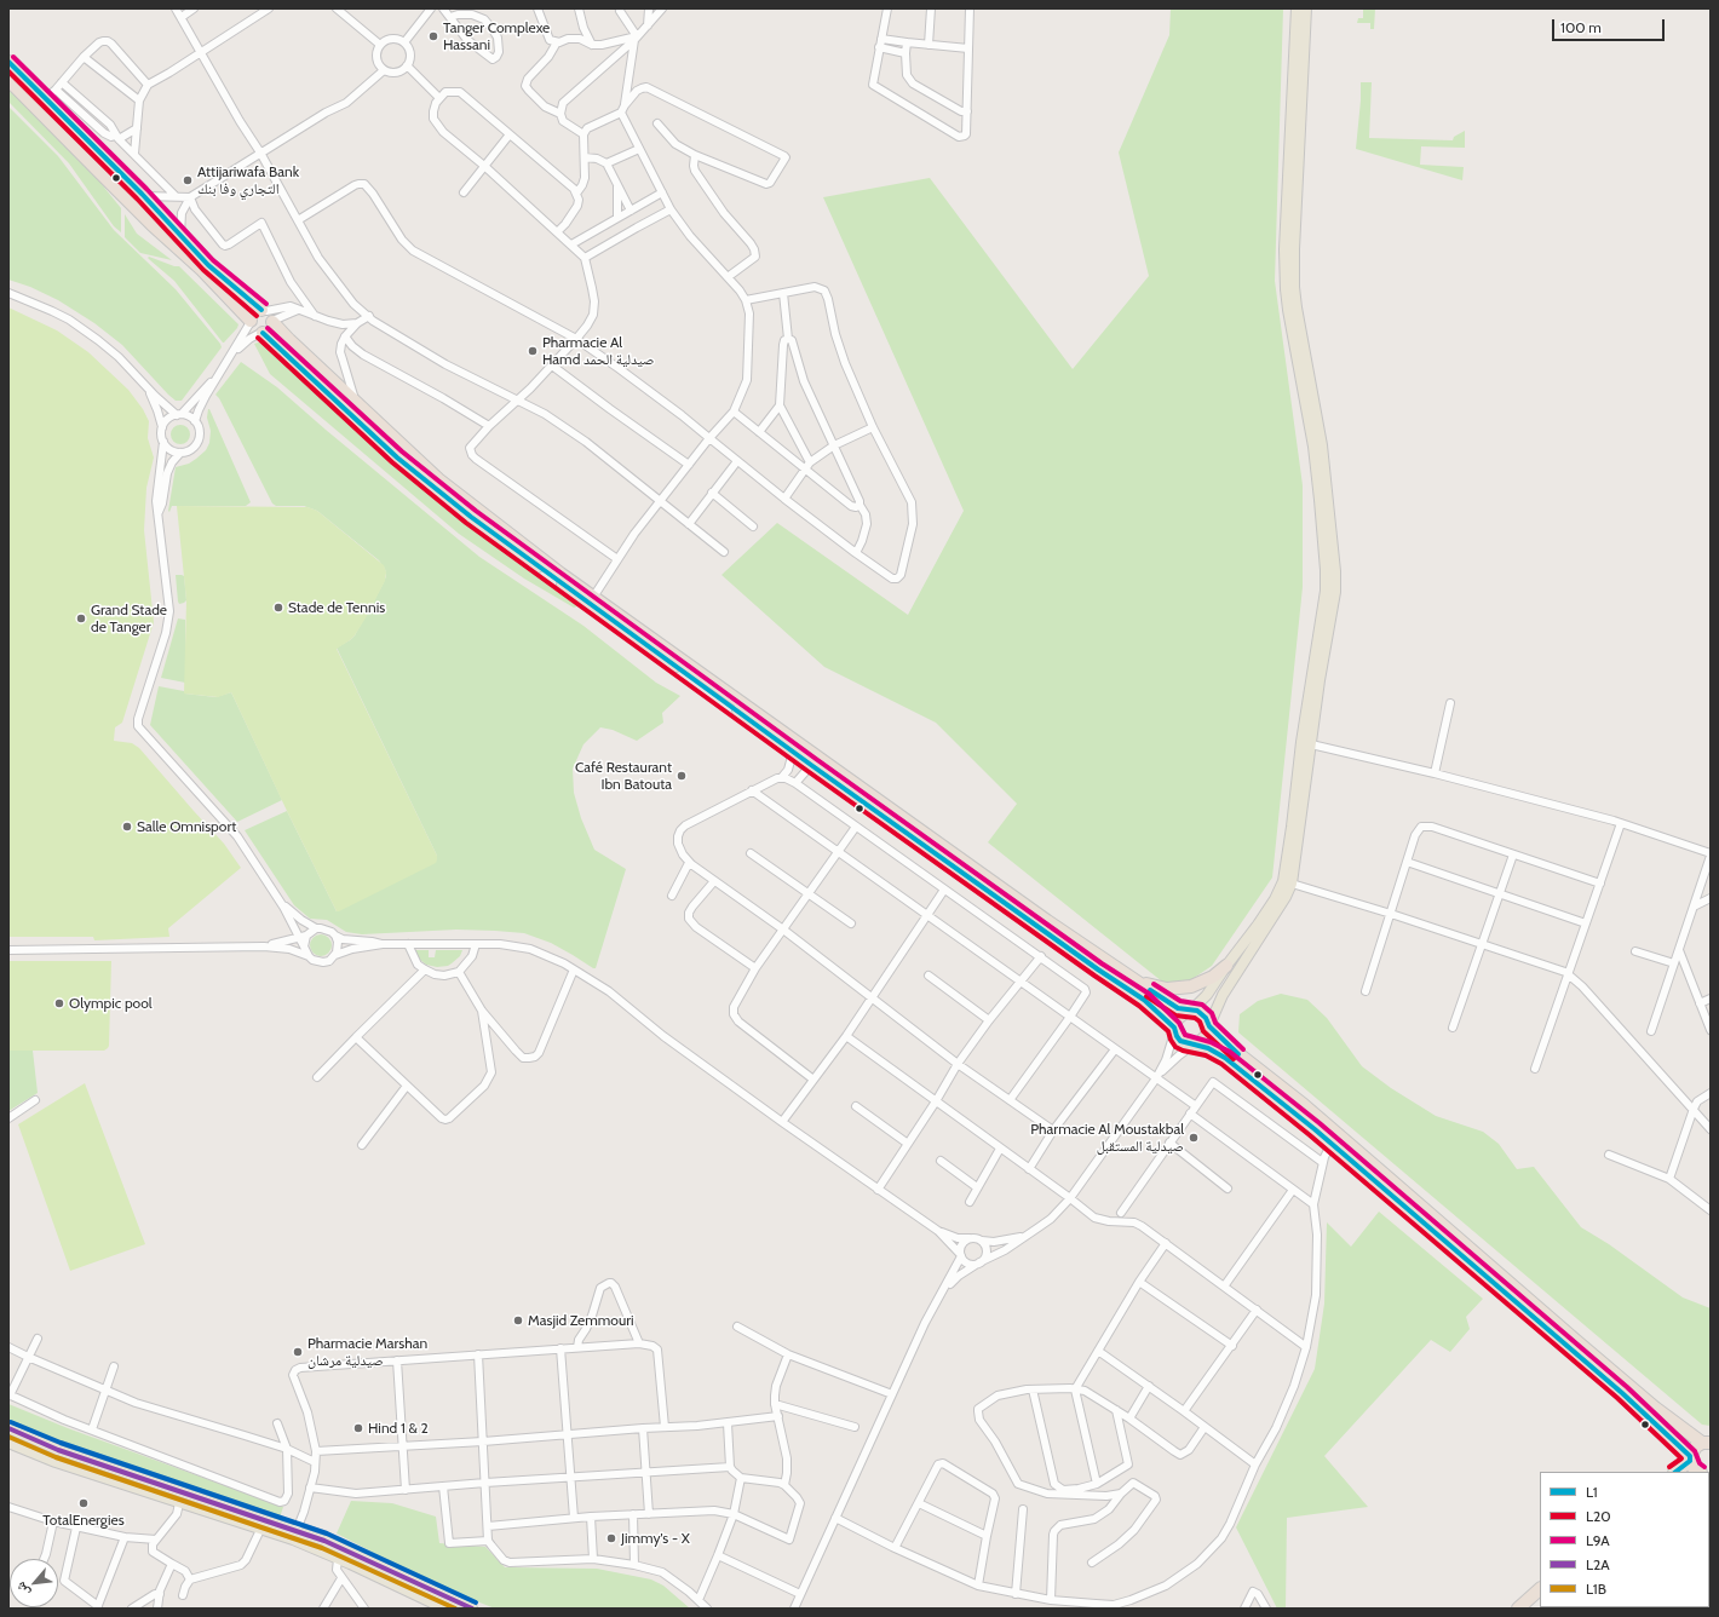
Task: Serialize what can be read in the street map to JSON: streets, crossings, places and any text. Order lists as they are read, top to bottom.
{
  "places": [
    "Tanger Complexe Hassani",
    "Attijariwafa Bank التجاري وفا بنك",
    "Pharmacie Al Hamd صيدلية الحمد",
    "Stade de Tennis",
    "Grand Stade de Tanger",
    "Café Restaurant Ibn Batouta",
    "Salle Omnisport",
    "Olympic pool",
    "Pharmacie Al Moustakbal صيدلية المستقبل",
    "Masjid Zemmouri",
    "Pharmacie Marshan صيدلية مرشان",
    "Hind 1 & 2",
    "TotalEnergies",
    "Jimmy's - X"
  ],
  "lines": [
    "transit line L9A",
    "transit line L1",
    "transit line L20",
    "transit line L2A",
    "transit line L1B"
  ],
  "legend": [
    "L1",
    "L20",
    "L9A",
    "L2A",
    "L1B"
  ],
  "scale_bar": "100 m",
  "north": "bottom left"
}
